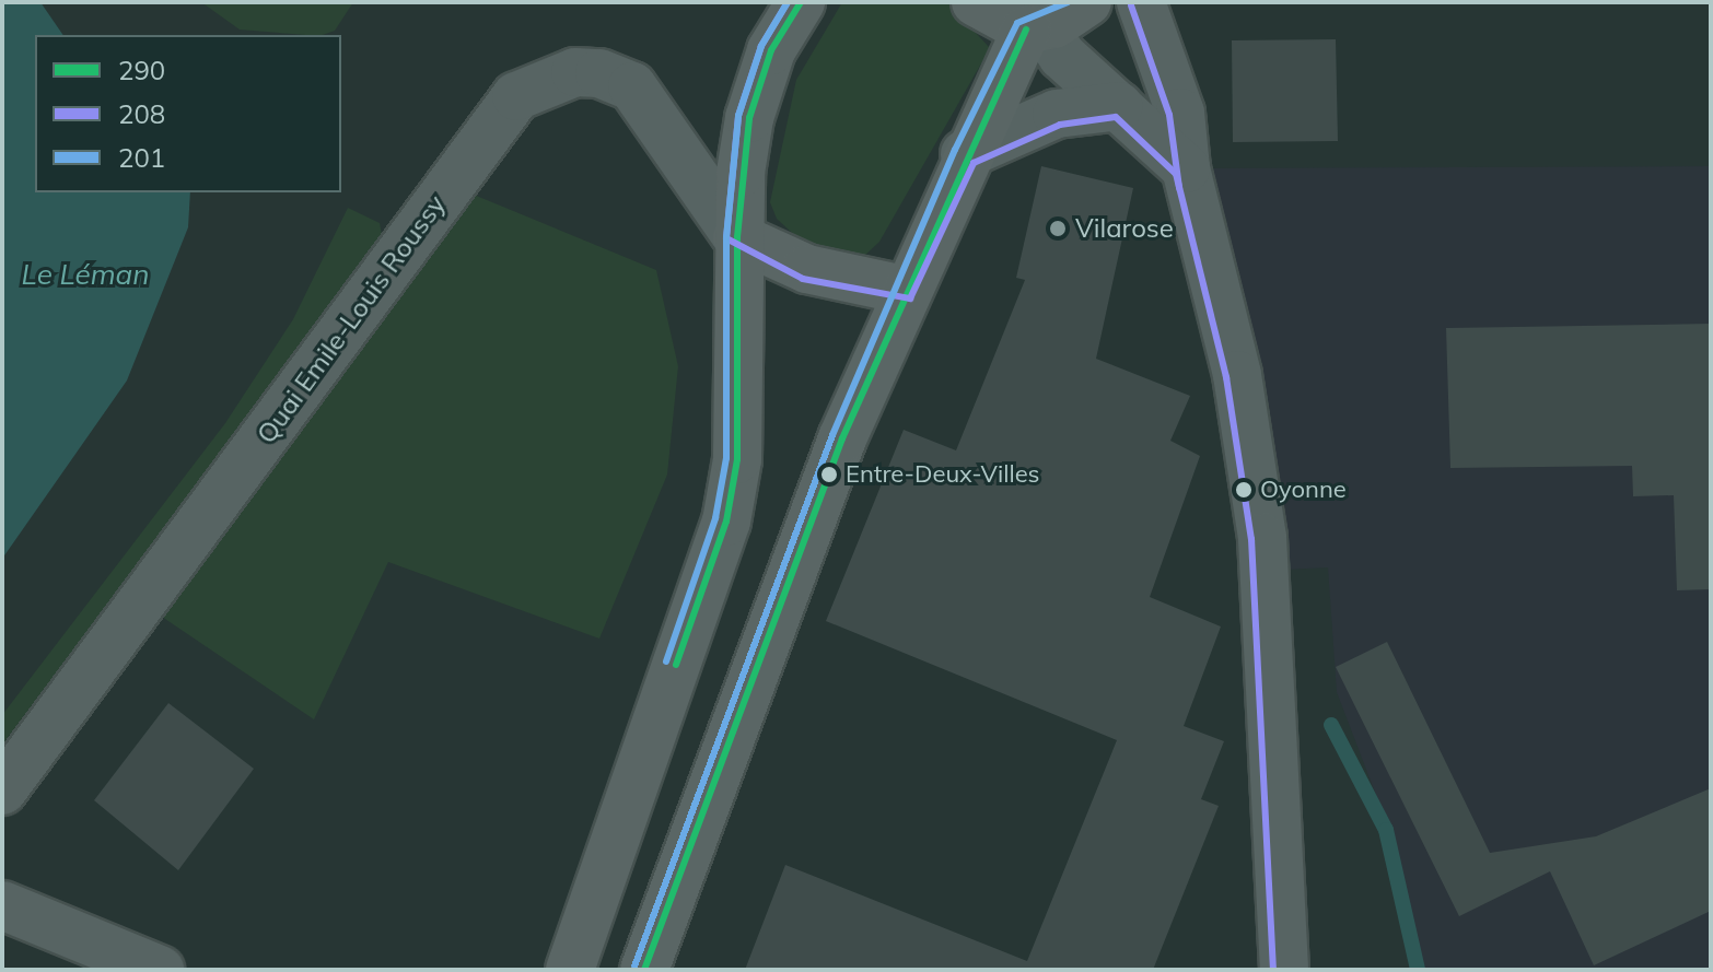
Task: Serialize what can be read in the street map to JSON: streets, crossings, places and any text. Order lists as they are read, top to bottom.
{
  "streets": {
    "street": ["Quai Emile-Louis Roussy"]
  },
  "water": ["Le Léman"],
  "places": ["Vilarose", "Entre-Deux-Villes", "Oyonne"],
  "lines": ["transit line 290", "transit line 208", "transit line 201"],
  "legend": ["290", "208", "201"]
}
